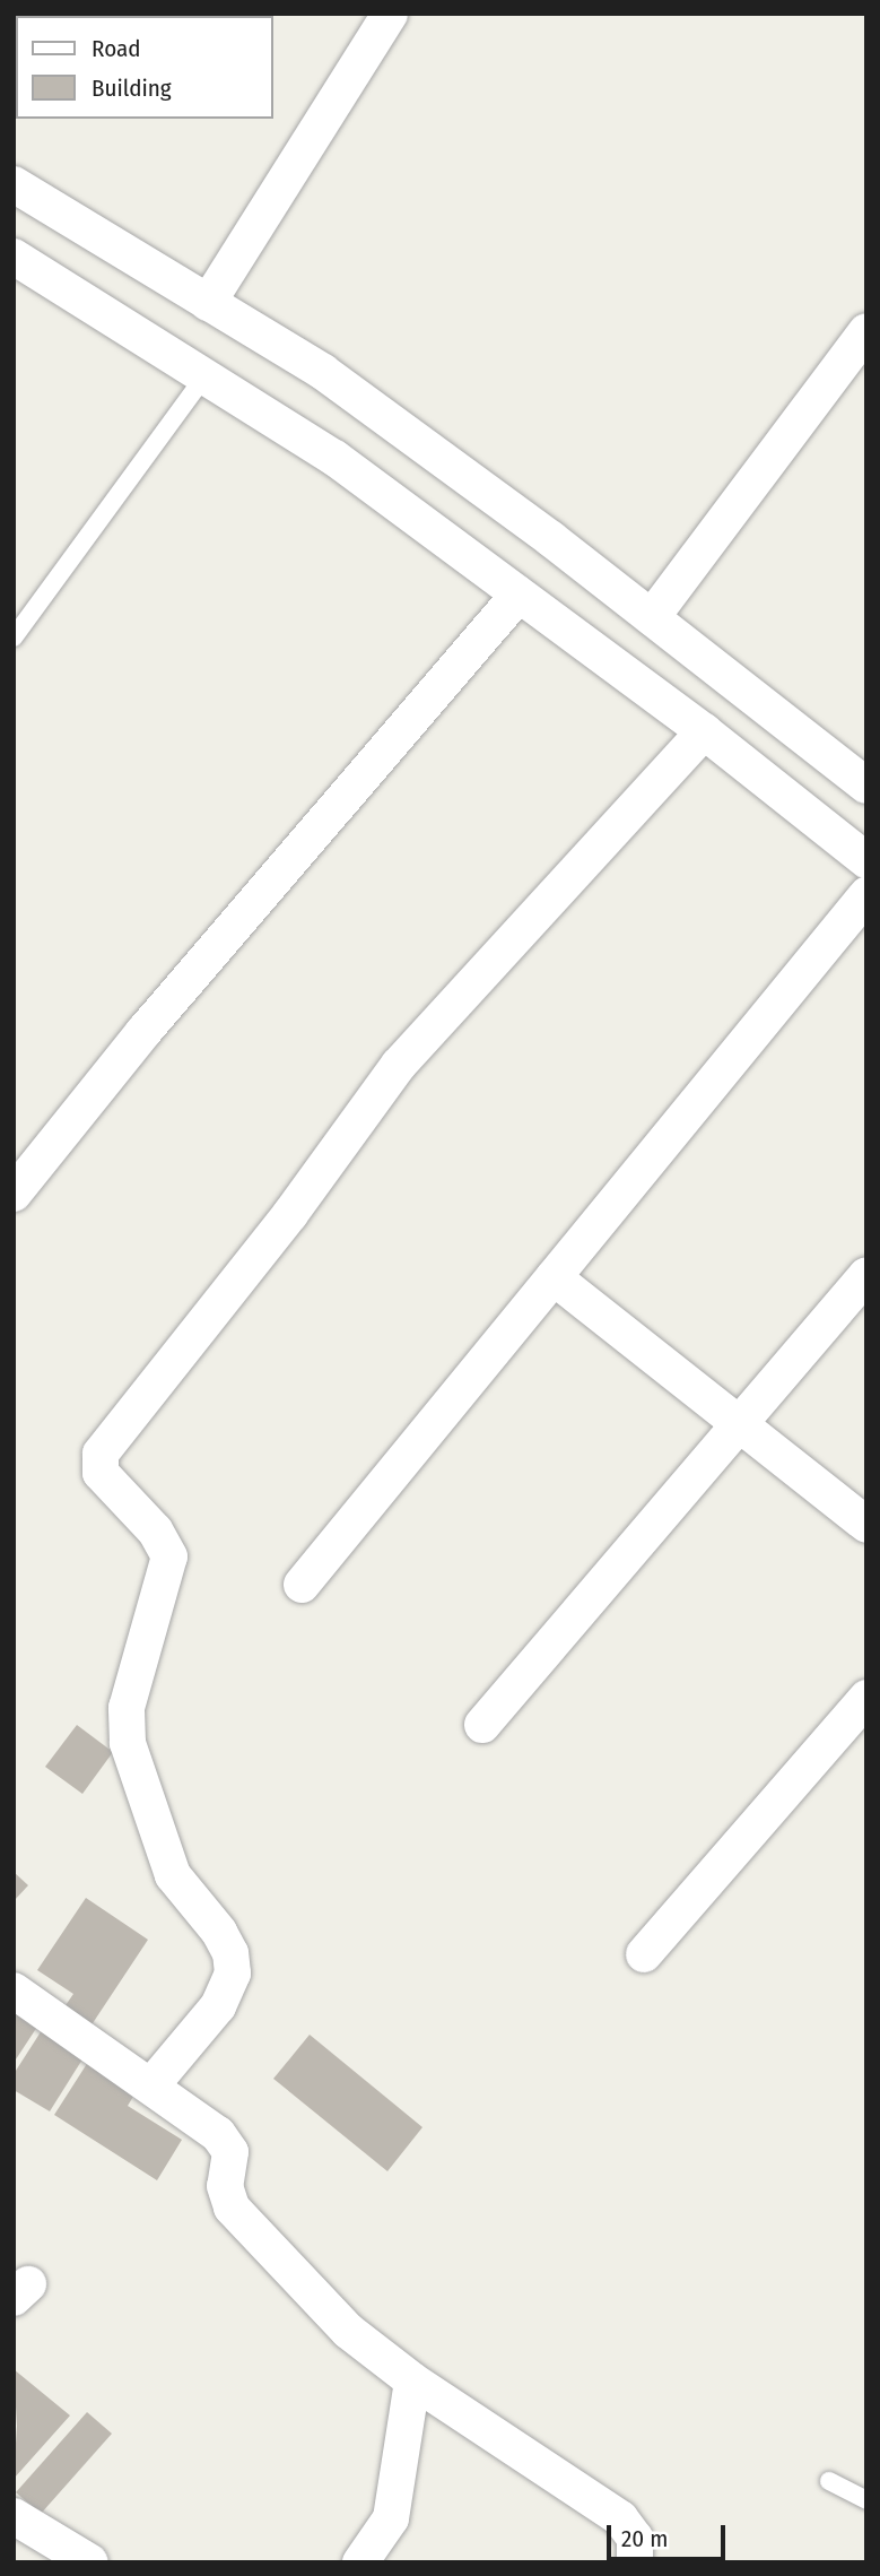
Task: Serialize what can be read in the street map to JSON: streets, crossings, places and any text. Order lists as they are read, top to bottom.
{
  "legend": ["Road", "Building"],
  "scale_bar": "20 m"
}
